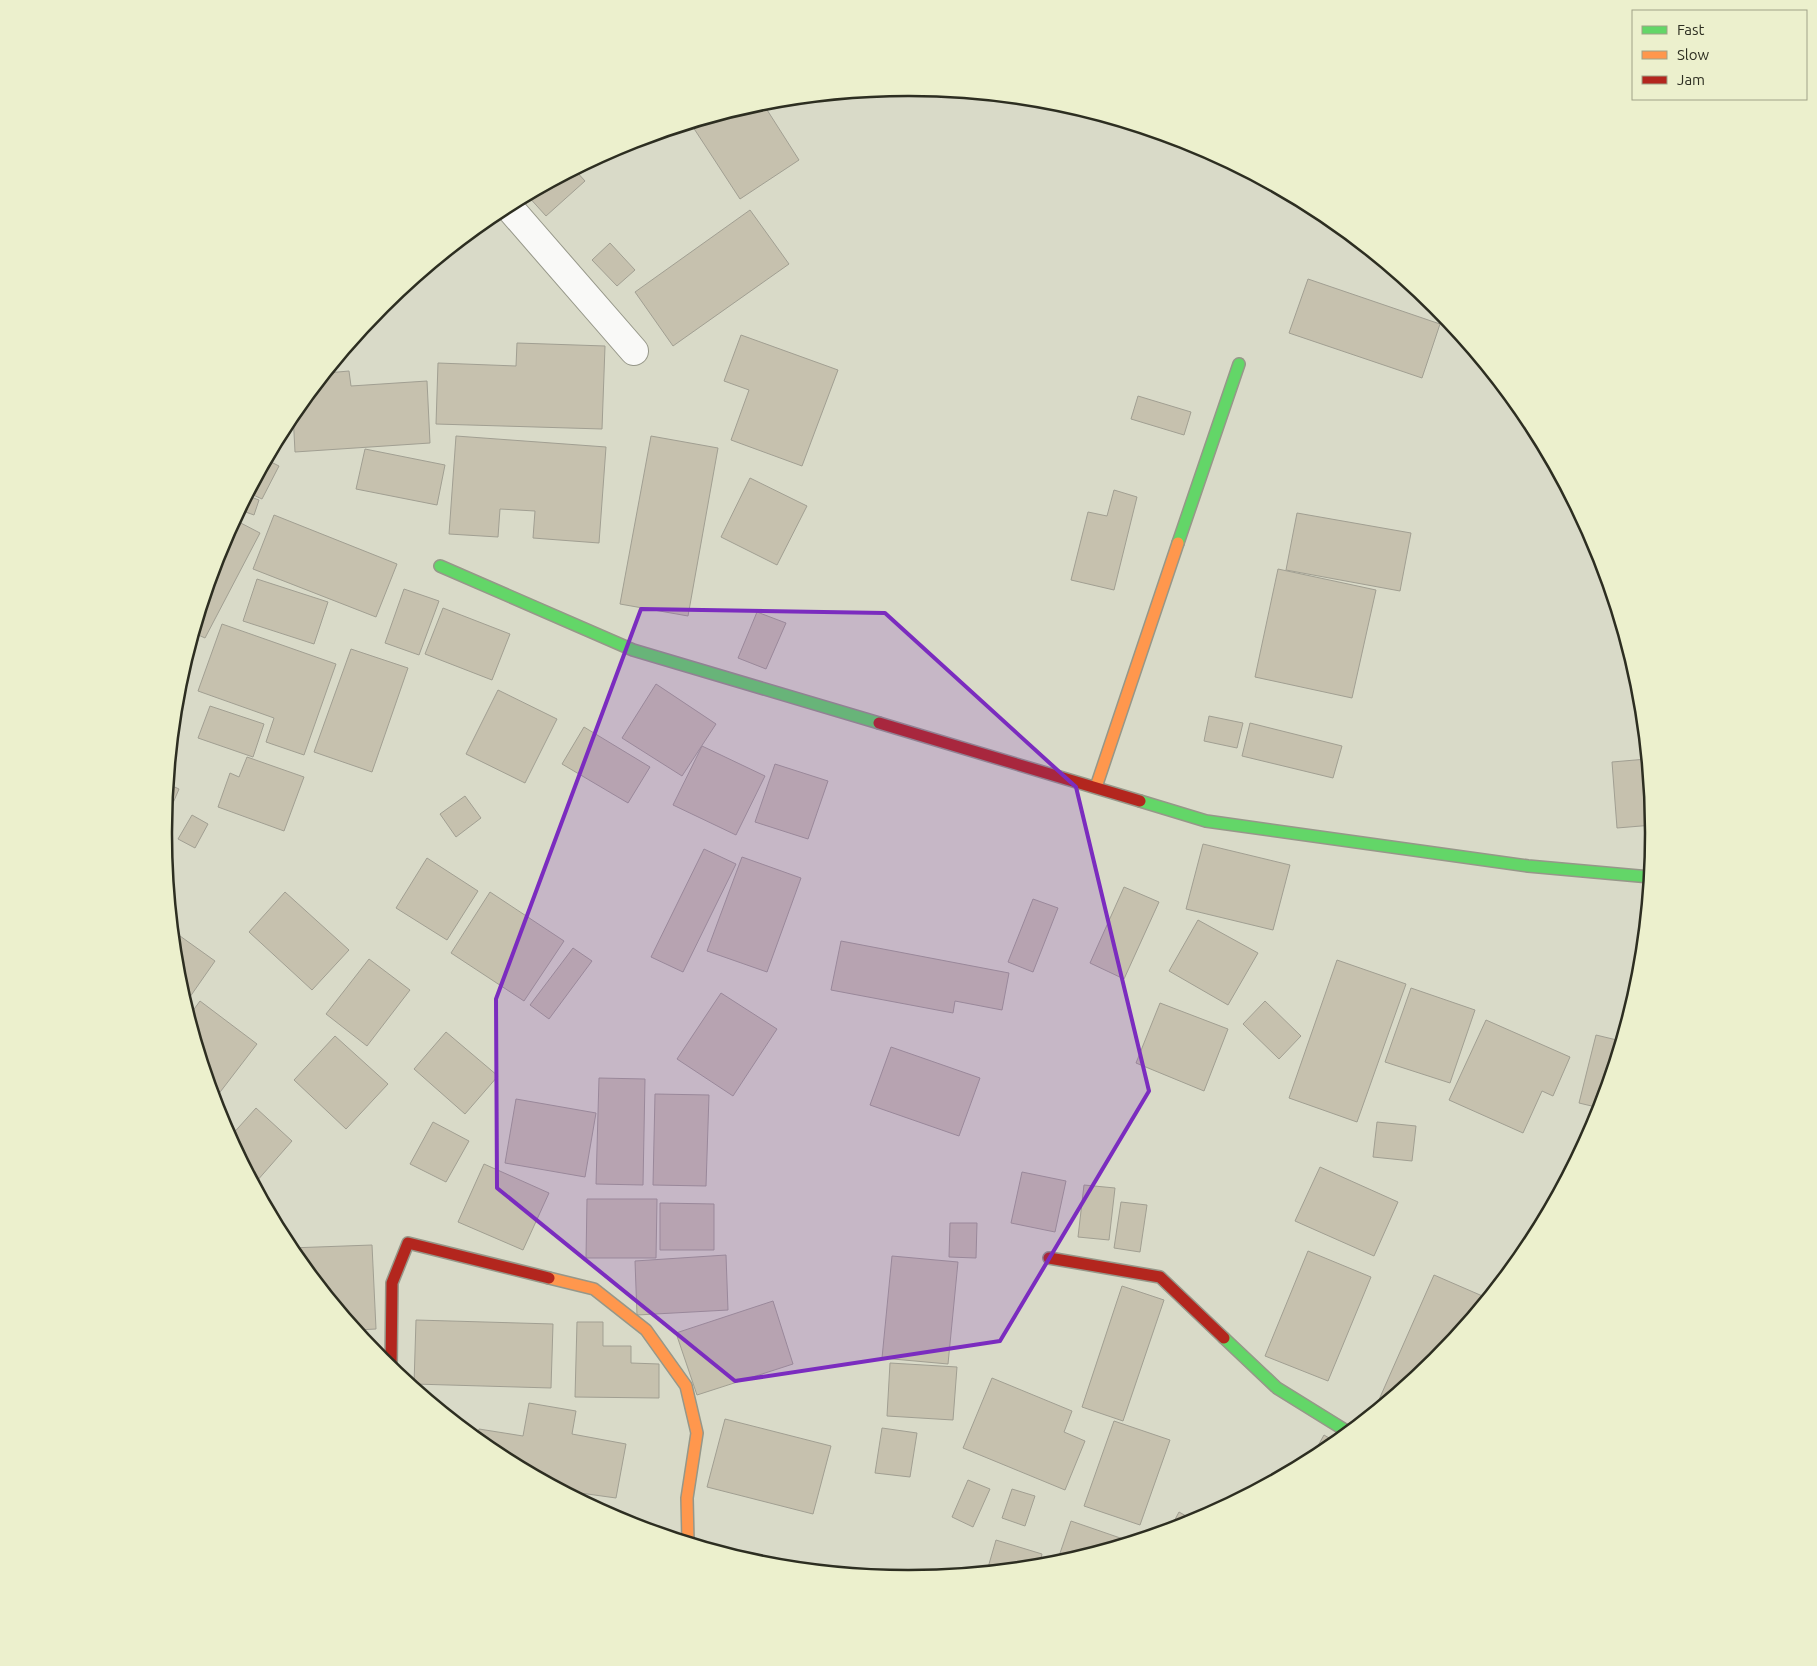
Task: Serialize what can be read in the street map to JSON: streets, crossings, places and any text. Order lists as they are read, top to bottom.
{
  "legend": ["Fast", "Slow", "Jam"]
}
